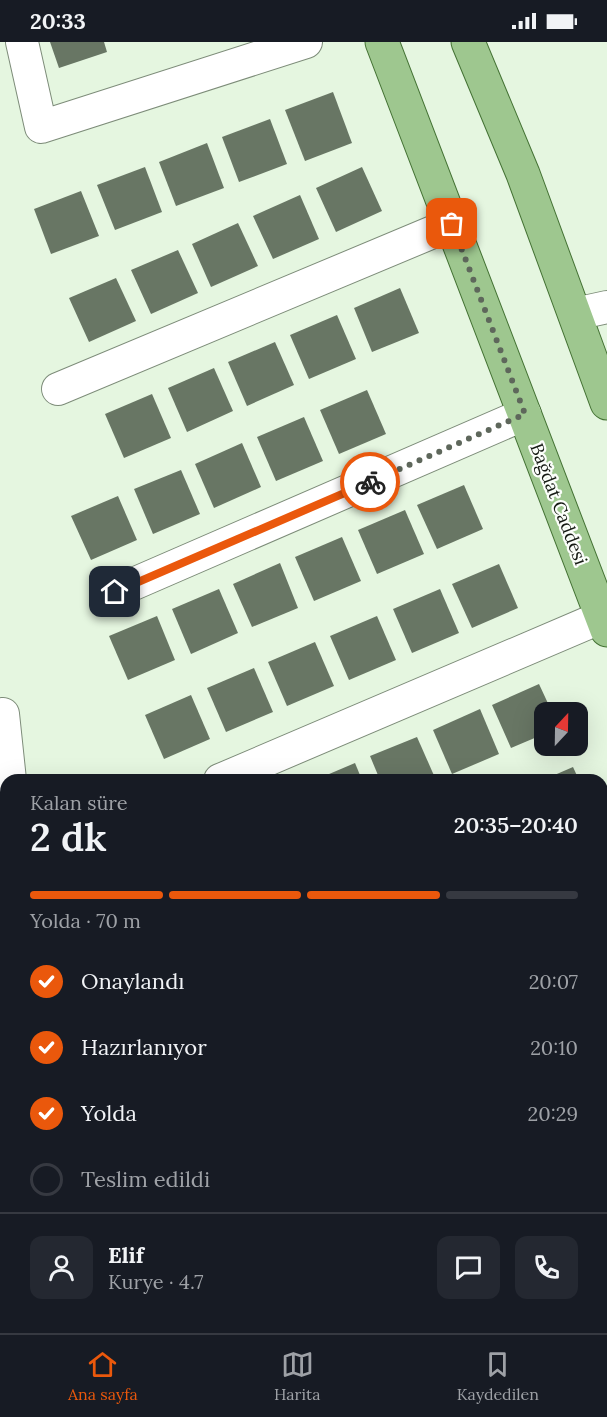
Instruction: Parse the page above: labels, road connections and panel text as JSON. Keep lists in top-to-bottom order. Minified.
{"streets":{"main road":["Bağdat Caddesi"]},"north":"top","page":{"status":"20:33","heading":["2 dk","Kalan süre","20:35–20:40"],"panel":["Elif","Kurye · 4.7"],"bar":"Yolda · 70 m","list":[["Onaylandı","20:07"],["Hazırlanıyor","20:10"],["Yolda","20:29"],"Teslim edildi"],"tabs":["Ana sayfa","Harita","Kaydedilen"]}}
